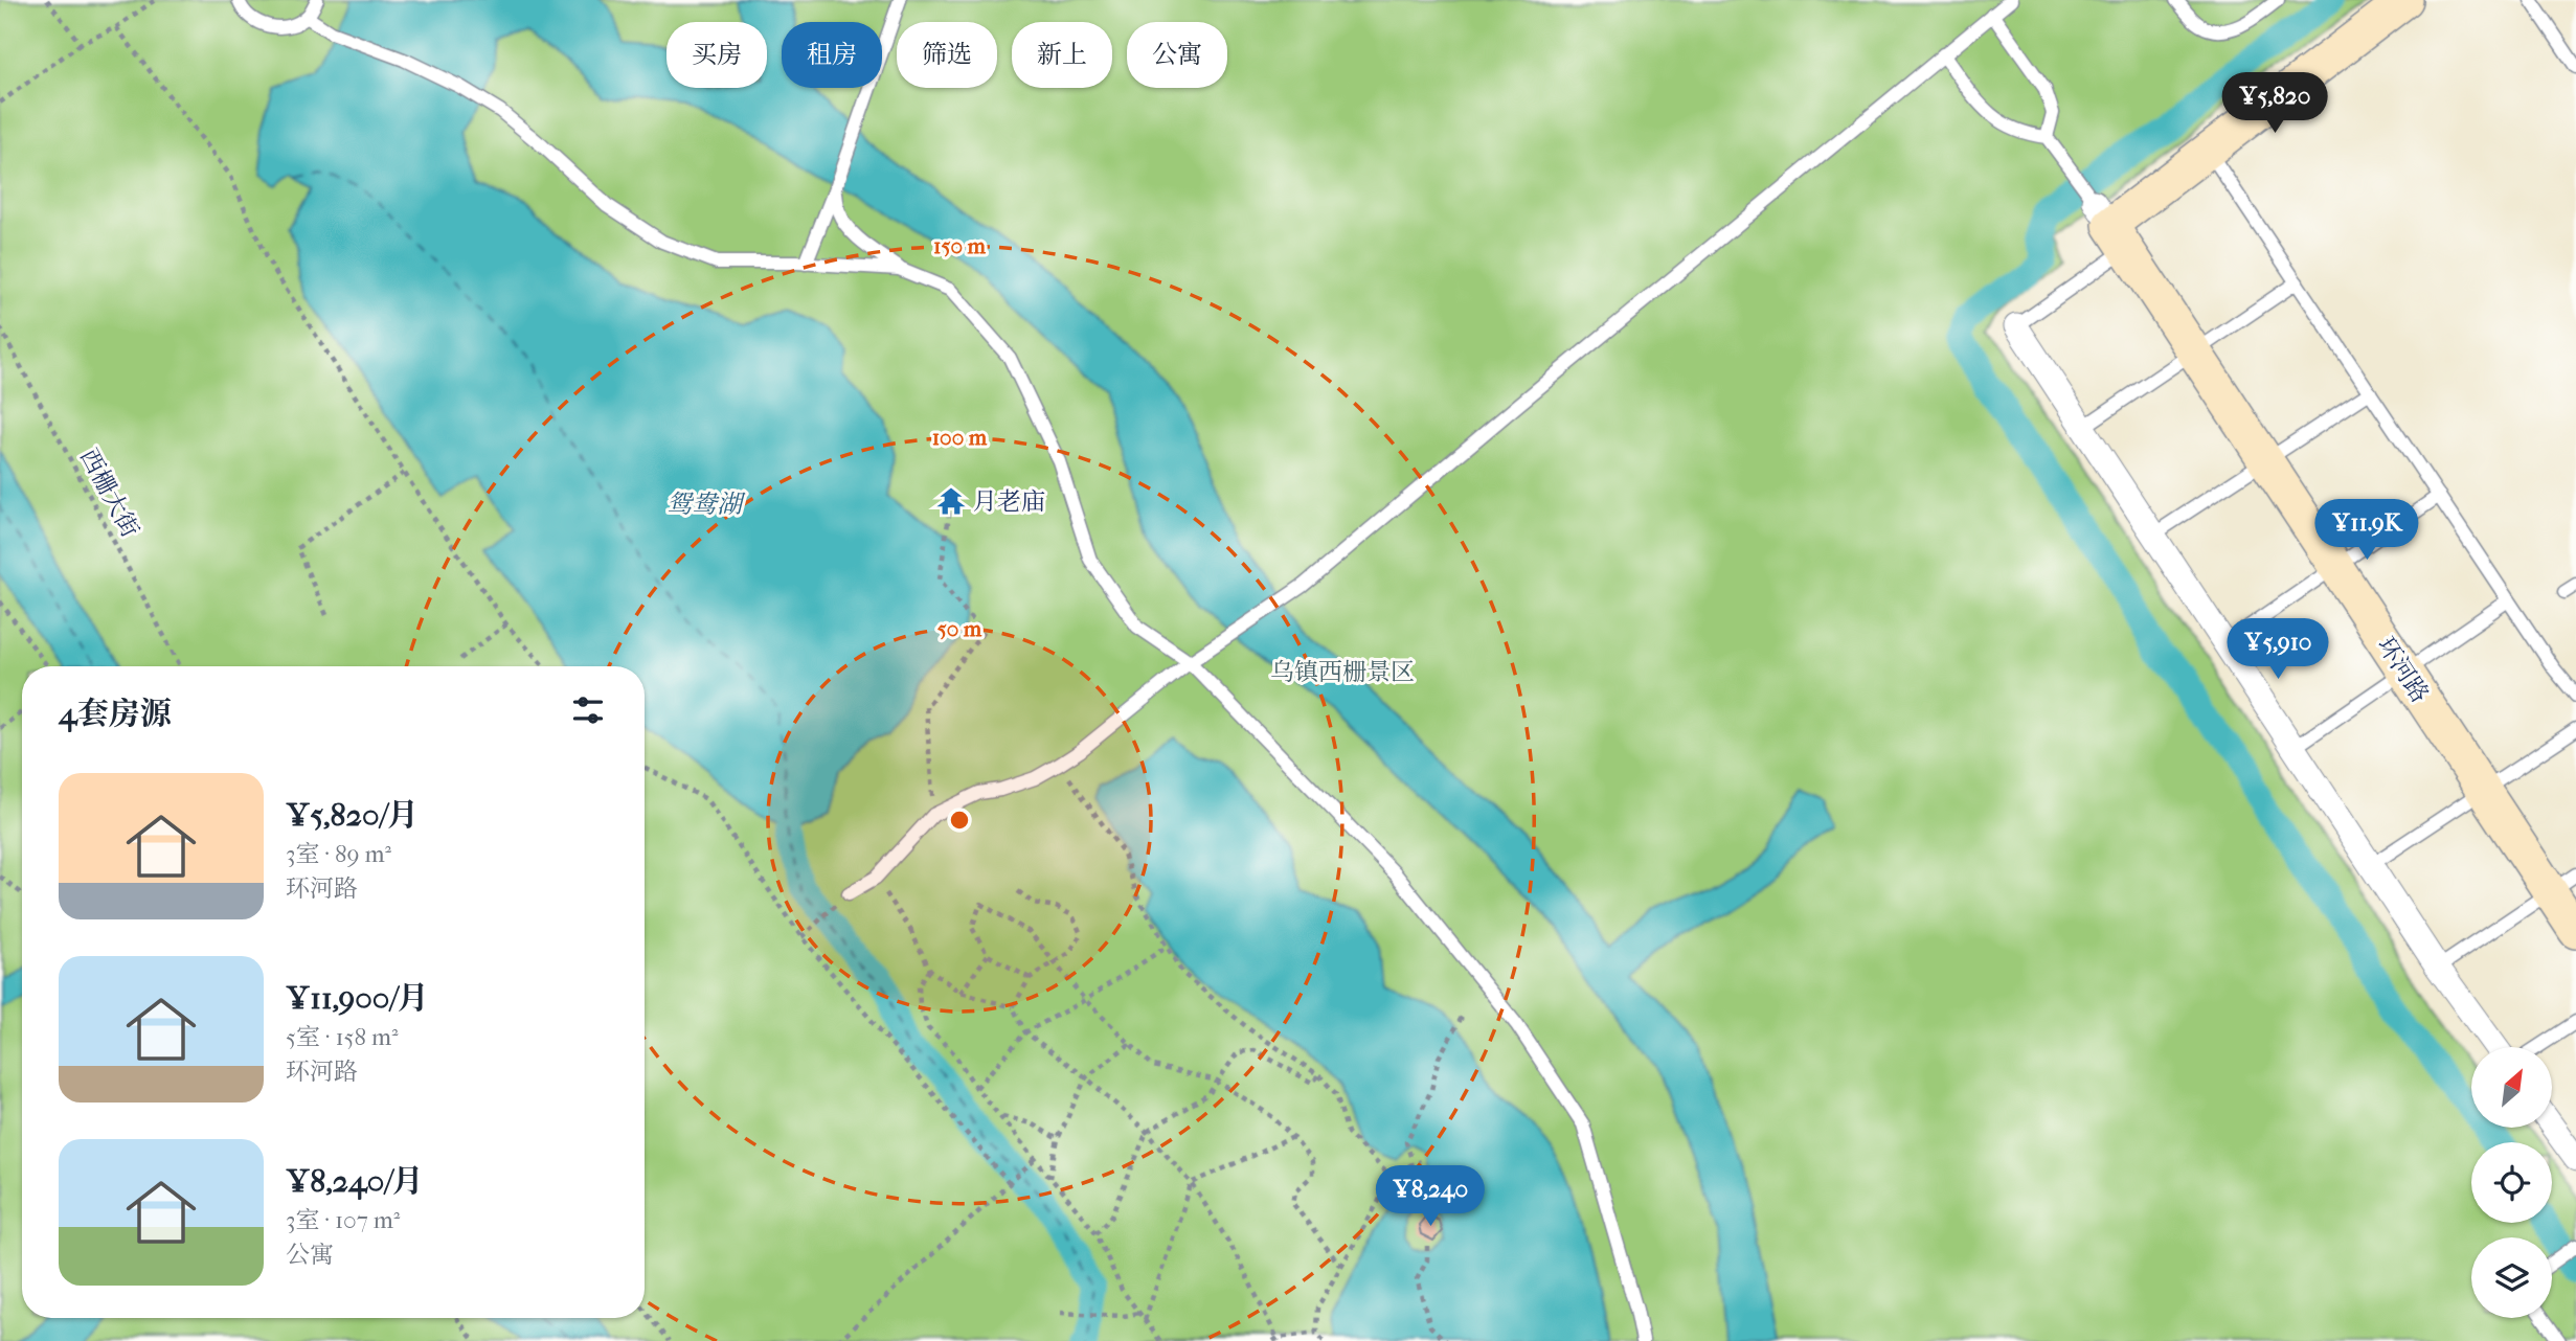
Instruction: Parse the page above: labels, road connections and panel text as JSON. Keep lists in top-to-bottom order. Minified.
{"streets":{"street":["环河路"],"path":["西栅大街"]},"water":["鸳鸯湖"],"parks":["乌镇西栅景区"],"places":{"temple":["月老庙"]},"north":"top right","page":{"chip":["买房","租房","筛选","新上","公寓"],"price":["¥5,820","¥11.9K","¥5,910","¥8,240"],"heading":"4套房源","list":[{"name":"¥5,820/月","note":"3室 · 89 m² · 环河路"},{"name":"¥11,900/月","note":"5室 · 158 m² · 环河路"},{"name":"¥8,240/月","note":"3室 · 107 m² · 公寓"}]},"rings":["150 m","100 m","50 m"]}
